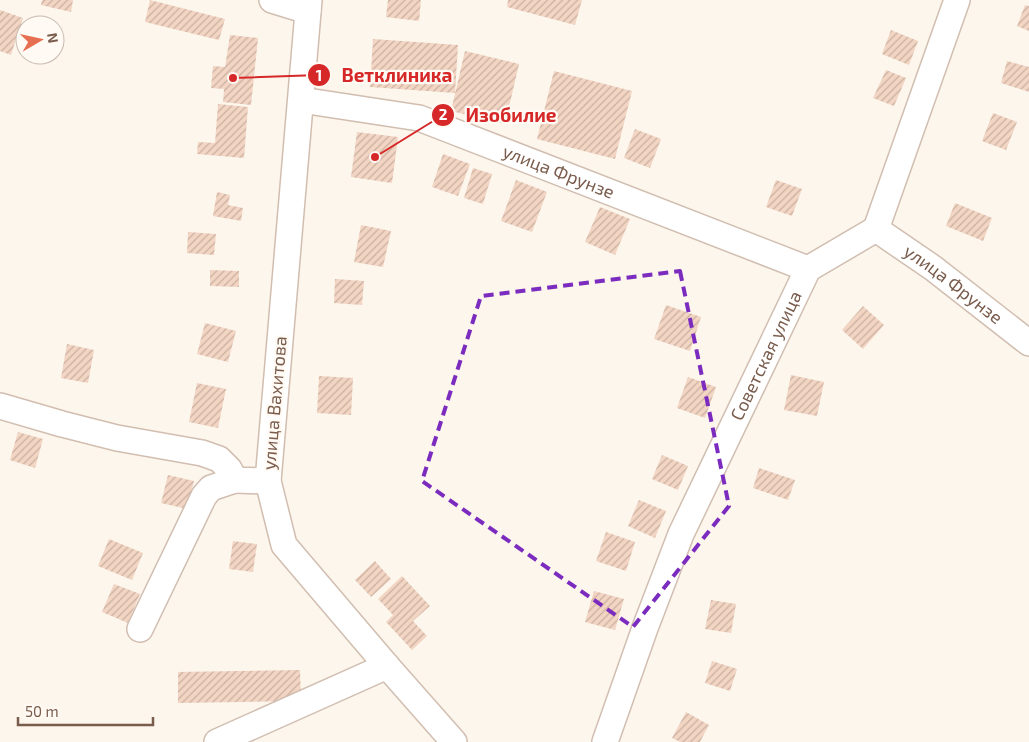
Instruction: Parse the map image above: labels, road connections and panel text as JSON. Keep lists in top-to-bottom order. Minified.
{"streets":{"street":["улица Фрунзе","Советская улица","улица Вахитова"]},"crossings":[["улица Фрунзе","Советская улица"],["улица Фрунзе","улица Вахитова"]],"places":["Ветклиника","Изобилие"],"scale_bar":"50 m","north":"right"}
